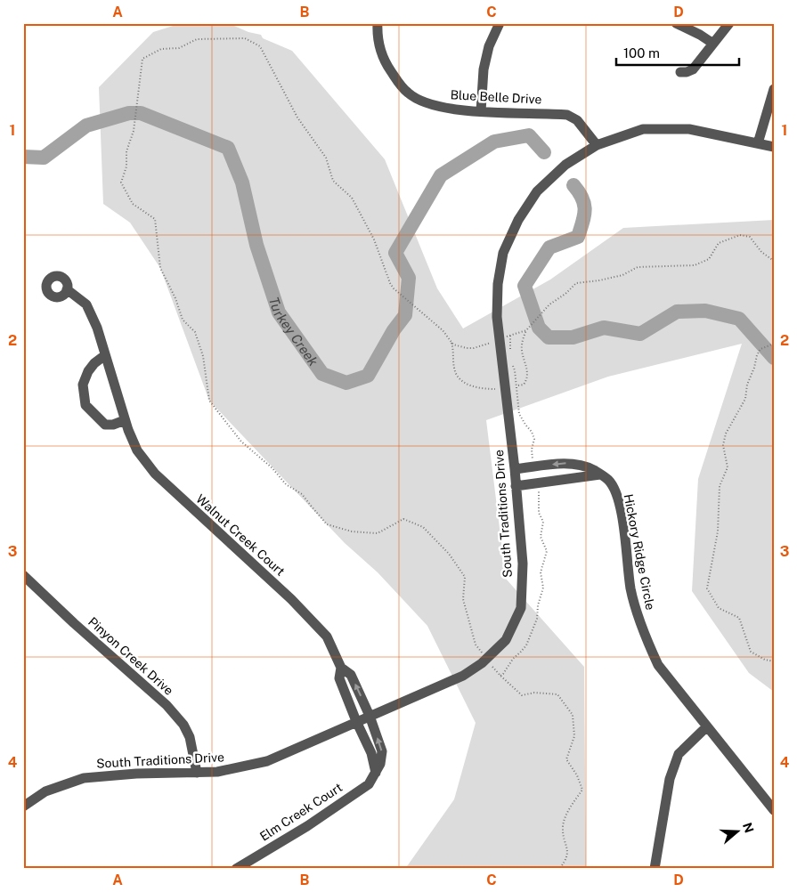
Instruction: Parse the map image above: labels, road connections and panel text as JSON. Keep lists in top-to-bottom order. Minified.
{"streets":{"street":["Blue Belle Drive","South Traditions Drive","Walnut Creek Court","Hickory Ridge Circle","Pinyon Creek Drive","Elm Creek Court"]},"crossings":[["Blue Belle Drive","South Traditions Drive"],["South Traditions Drive","Walnut Creek Court"],["South Traditions Drive","Hickory Ridge Circle"],["South Traditions Drive","Pinyon Creek Drive"],["South Traditions Drive","Elm Creek Court"],["Walnut Creek Court","Elm Creek Court"]],"water":["Turkey Creek"],"scale_bar":"100 m","north":"right","grid":{"columns":["A","B","C","D"],"rows":["1","2","3","4"]}}
